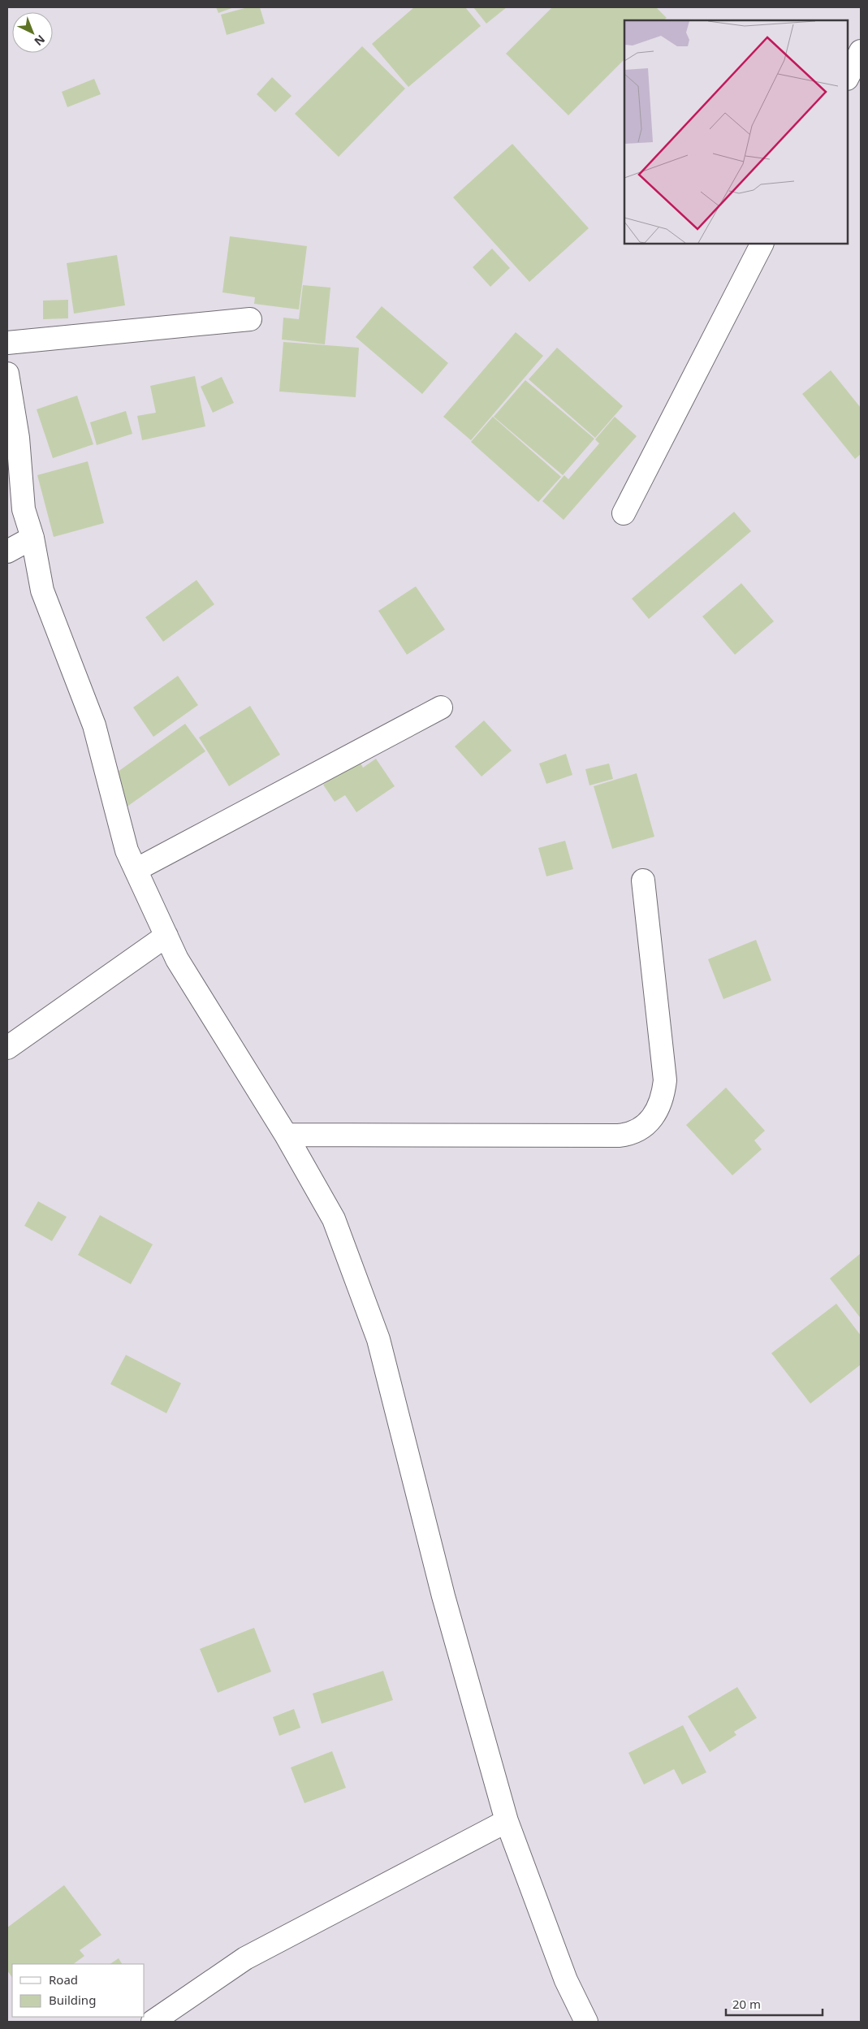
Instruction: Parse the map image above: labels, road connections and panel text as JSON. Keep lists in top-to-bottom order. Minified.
{"legend":["Road","Building"],"scale_bar":"20 m","north":"bottom right"}
